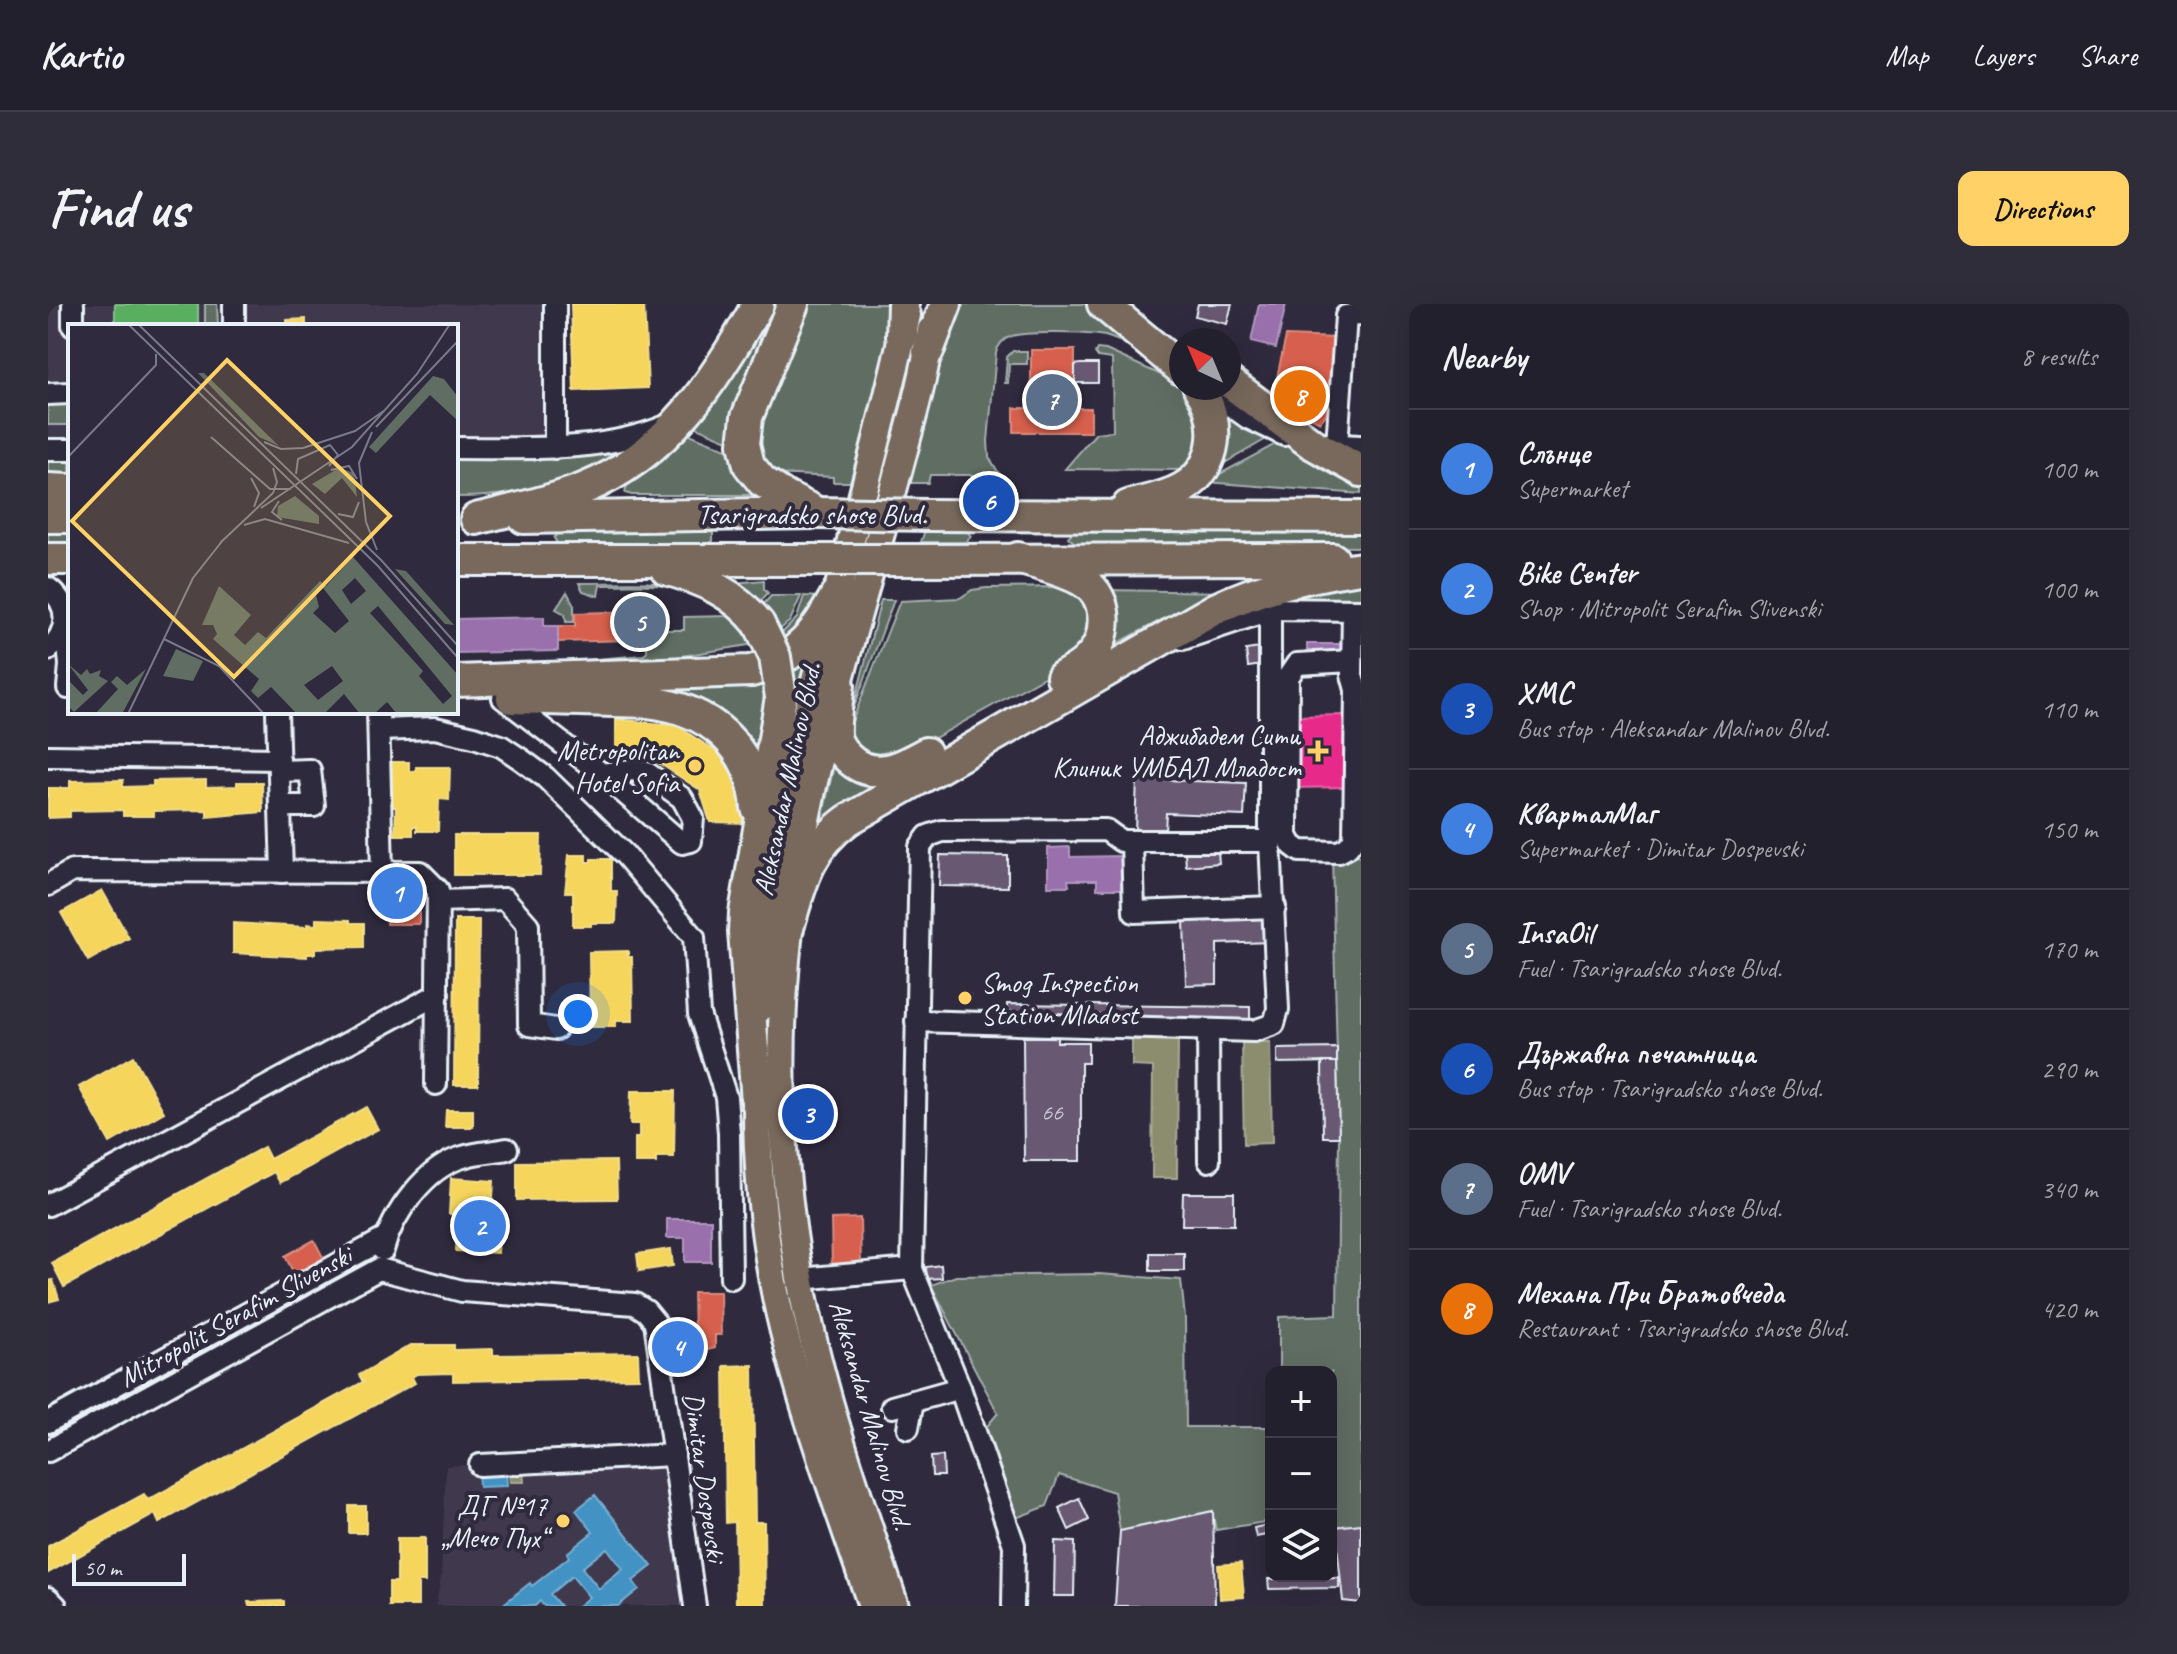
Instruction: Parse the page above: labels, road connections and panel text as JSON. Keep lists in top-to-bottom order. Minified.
{"streets":{"highway":["Tsarigradsko shose Blvd."],"main road":["Aleksandar Malinov Blvd."],"street":["Mitropolit Serafim Slivenski","Dimitar Dospevski"]},"crossings":[["Mitropolit Serafim Slivenski","Dimitar Dospevski"]],"places":{"health":["Аджибадем Сити Клиник УМБАЛ Младост"],"other":["Metropolitan Hotel Sofia","Smog Inspection Station Mladost","ДГ №17 „Мечо Пух“"]},"house_numbers":["66"],"scale_bar":"50 m","north":"top left","page":{"header":"Kartio","nav":["Map","Layers","Share"],"buttons":"Directions","title":"Find us","heading":["Nearby","8 results"],"pins":["8","7","6","5","1","3","2","4"],"list":[{"mark":"1","name":"Слънце","note":"Supermarket","value":"100 m"},{"mark":"2","name":"Bike Center","note":"Shop · Mitropolit Serafim Slivenski","value":"100 m"},{"mark":"3","name":"ХМС","note":"Bus stop · Aleksandar Malinov Blvd.","value":"110 m"},{"mark":"4","name":"КварталМаг","note":"Supermarket · Dimitar Dospevski","value":"150 m"},{"mark":"5","name":"InsaOil","note":"Fuel · Tsarigradsko shose Blvd.","value":"170 m"},{"mark":"6","name":"Държавна печатница","note":"Bus stop · Tsarigradsko shose Blvd.","value":"290 m"},{"mark":"7","name":"OMV","note":"Fuel · Tsarigradsko shose Blvd.","value":"340 m"},{"mark":"8","name":"Механа При Братовчеда","note":"Restaurant · Tsarigradsko shose Blvd.","value":"420 m"}],"map_buttons":["+","−"],"scale":"50 m"}}
